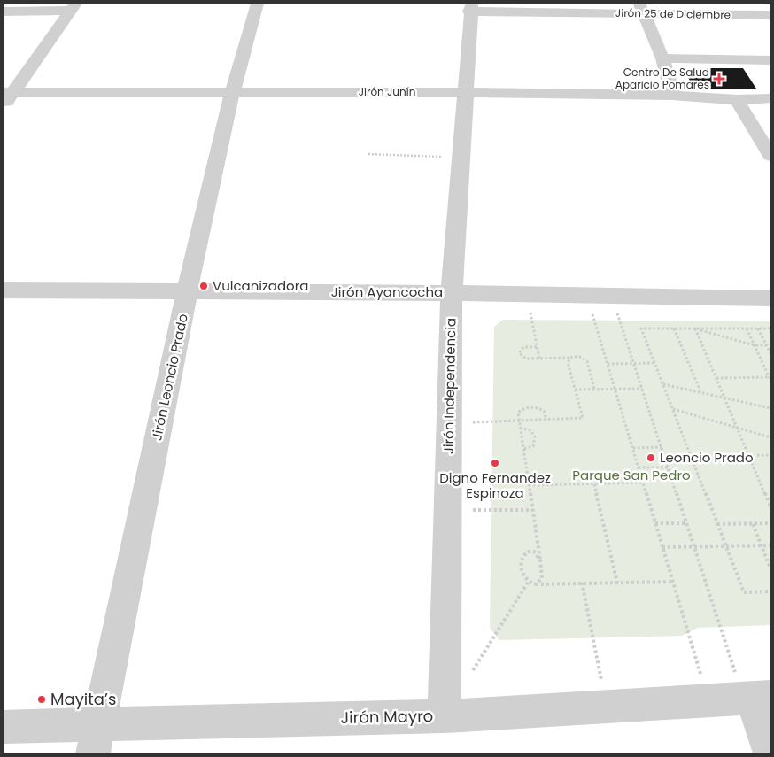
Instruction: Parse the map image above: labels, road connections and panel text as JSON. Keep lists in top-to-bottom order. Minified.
{"streets":{"street":["Jirón 25 de Diciembre","Jirón Junín","Jirón Ayancocha","Jirón Leoncio Prado","Jirón Independencia","Jirón Mayro"]},"crossings":[["Jirón 25 de Diciembre","Jirón Independencia"],["Jirón Junín","Jirón Leoncio Prado"],["Jirón Junín","Jirón Independencia"],["Jirón Ayancocha","Jirón Leoncio Prado"],["Jirón Ayancocha","Jirón Independencia"],["Jirón Leoncio Prado","Jirón Mayro"],["Jirón Independencia","Jirón Mayro"]],"parks":["Parque San Pedro"],"places":{"health":["Centro De Salud Aparicio Pomares"],"other":["Vulcanizadora","Leoncio Prado","Digno Fernandez Espinoza","Mayita’s"]}}
